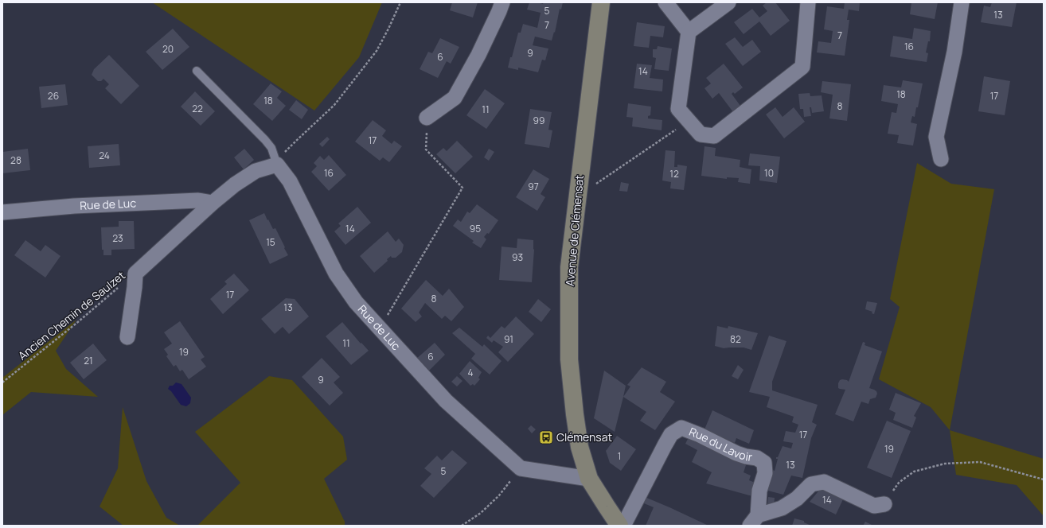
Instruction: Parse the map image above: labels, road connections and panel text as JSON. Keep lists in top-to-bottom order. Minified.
{"streets":{"main road":["Avenue de Clémensat"],"street":["Rue de Luc","Rue du Lavoir"],"path":["Ancien Chemin de Saulzet"]},"places":{"bus stop":["Clémensat"]},"house_numbers":["5","13","7","7","16","20","9","6","14","18","26","17","18","8","22","11","99","17","24","28","16","10","12","97","14","95","23","15","93","17","8","13","91","82","11","19","6","21","4","9","17","19","1","13","5","14"]}
